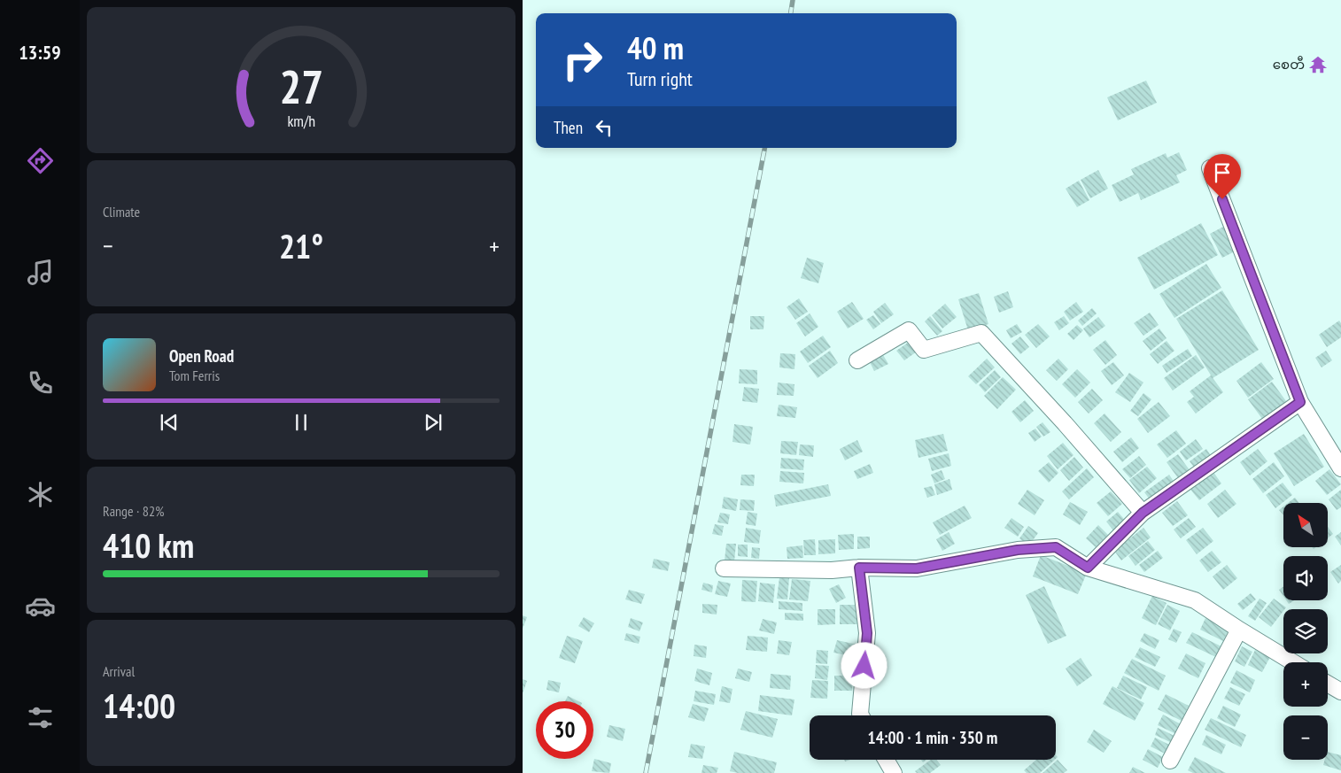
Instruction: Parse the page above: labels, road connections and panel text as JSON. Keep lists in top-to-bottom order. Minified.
{"places":{"temple":["စေတီ"]},"north":"top left","page":{"tabs":"13:59","turn":["40 m","Turn right"],"then":"Then","tile":["Climate",["Range · 82%","410 km"],["Arrival","14:00"]],"heat":["−","21°","+"],"song":["Open Road","Tom Ferris"],"map_buttons":["+","−"],"limit":"30","trip":"14:00 · 1 min · 350 m","gauge":["27","km/h"]}}
